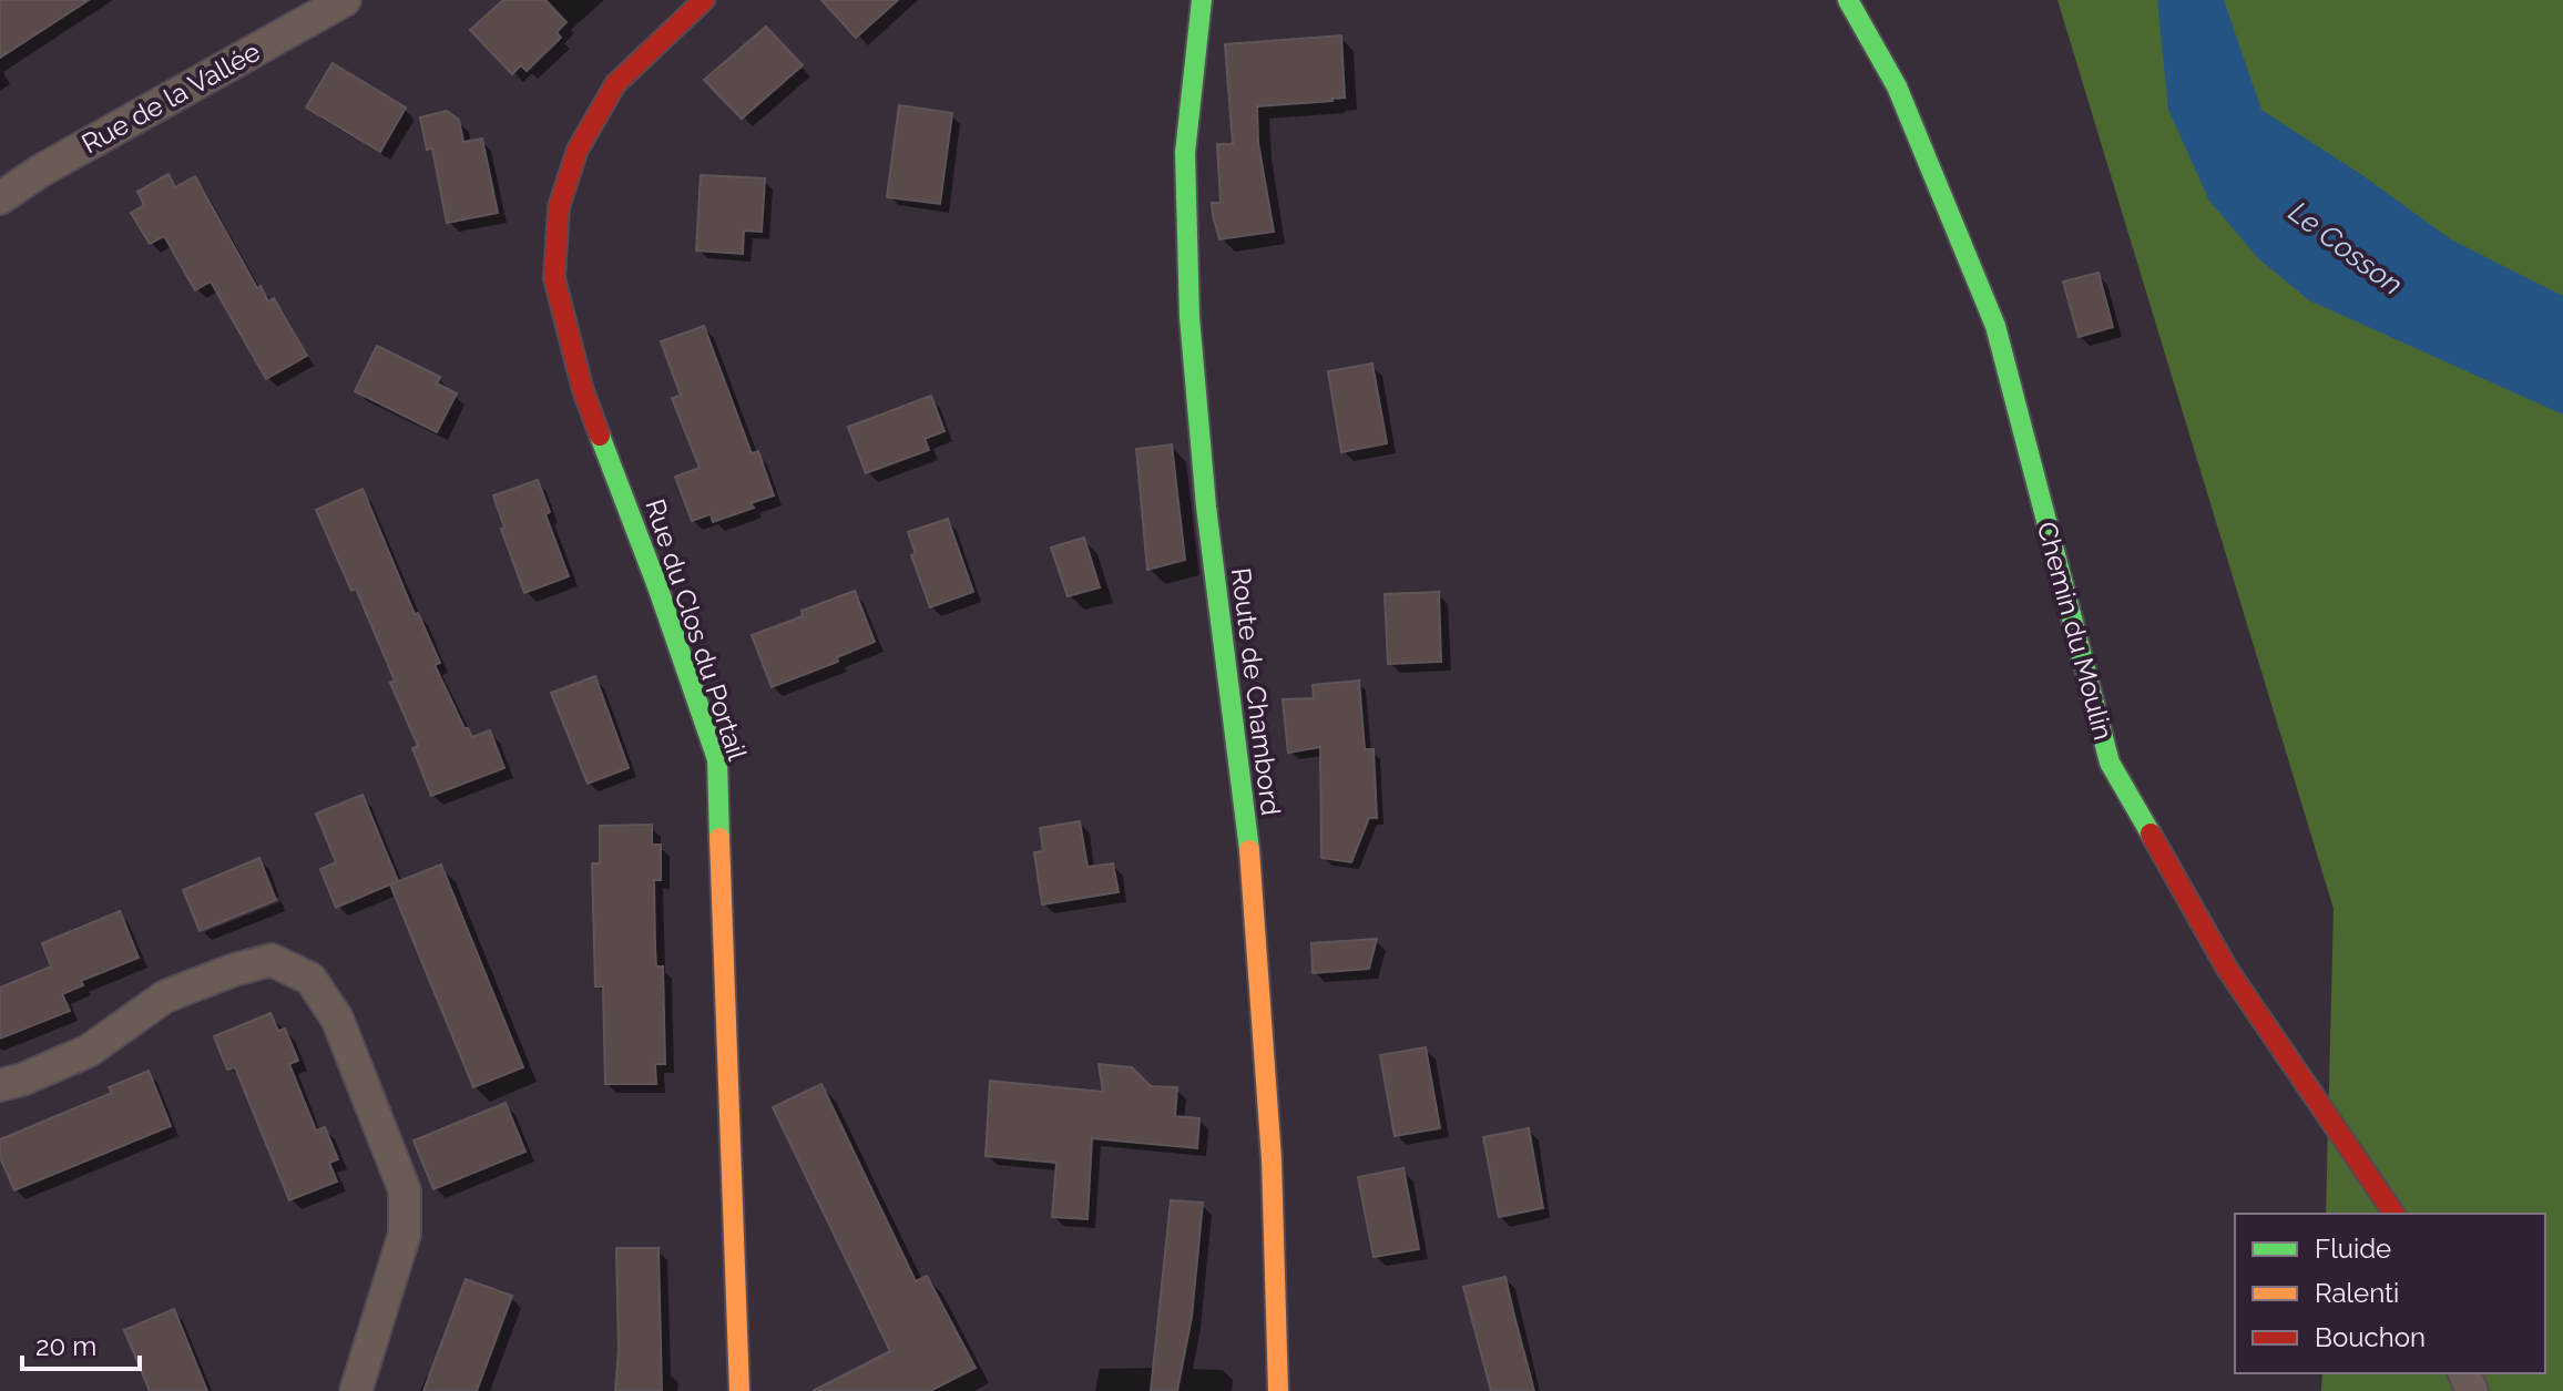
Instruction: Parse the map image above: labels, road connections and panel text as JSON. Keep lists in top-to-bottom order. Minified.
{"streets":{"street":["Rue de la Vallée","Rue du Clos du Portail","Chemin du Moulin","Route de Chambord"]},"water":["Le Cosson"],"legend":["Fluide","Ralenti","Bouchon"],"scale_bar":"20 m"}
